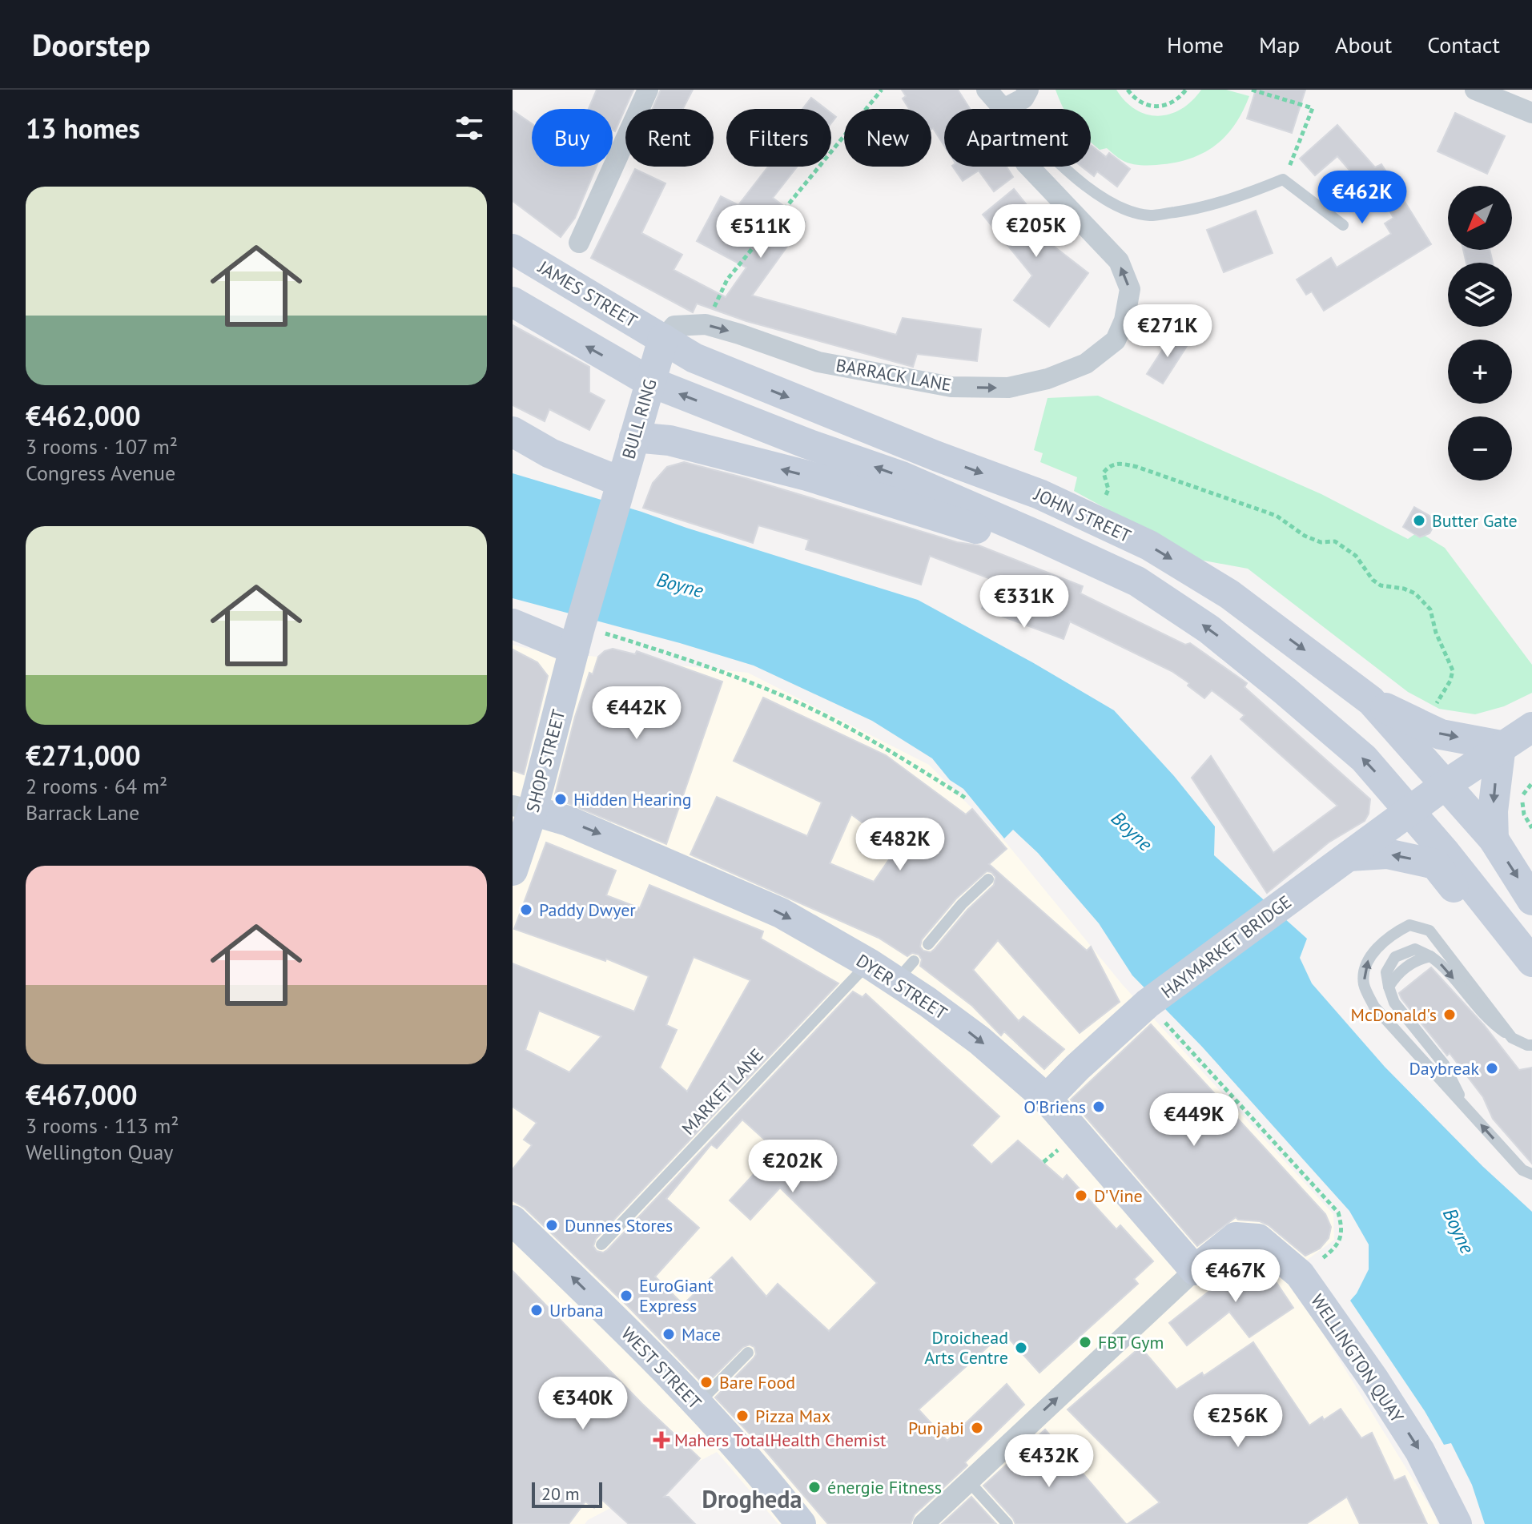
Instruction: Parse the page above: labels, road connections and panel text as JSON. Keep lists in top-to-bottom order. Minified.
{"streets":{"main road":["JAMES STREET","BULL RING","JOHN STREET","SHOP STREET","HAYMARKET BRIDGE","DYER STREET","WELLINGTON QUAY","WEST STREET"],"street":["BARRACK LANE"],"lane":["MARKET LANE"]},"crossings":[["JAMES STREET","BARRACK LANE"],["JAMES STREET","BULL RING"],["JAMES STREET","JOHN STREET"],["BARRACK LANE","BULL RING"],["BARRACK LANE","JOHN STREET"],["BULL RING","JOHN STREET"],["BULL RING","SHOP STREET"],["JOHN STREET","HAYMARKET BRIDGE"],["SHOP STREET","DYER STREET"],["HAYMARKET BRIDGE","DYER STREET"],["DYER STREET","MARKET LANE"],["DYER STREET","WELLINGTON QUAY"]],"one_way":["DYER STREET","WELLINGTON QUAY","WEST STREET"],"districts":["Drogheda"],"water":["Boyne"],"places":{"other":["Butter Gate","Hidden Hearing","Paddy Dwyer","McDonald's","Daybreak","O'Briens","D'Vine","Dunnes Stores","EuroGiant Express","Urbana","Mace","FBT Gym","Droichead Arts Centre","Bare Food","Pizza Max","Punjabi","énergie Fitness"],"health":["Mahers TotalHealth Chemist"]},"scale_bar":"20 m","north":"bottom left","page":{"header":"Doorstep","nav":["Home","Map","About","Contact"],"heading":"13 homes","chip":["Buy","Rent","Filters","New","Apartment"],"list":[{"name":"€462,000","note":"3 rooms · 107 m² · Congress Avenue"},{"name":"€271,000","note":"2 rooms · 64 m² · Barrack Lane"},{"name":"€467,000","note":"3 rooms · 113 m² · Wellington Quay"}],"price":["€462K","€205K","€511K","€271K","€331K","€442K","€482K","€449K","€202K","€467K","€340K","€256K","€432K"],"map_buttons":["+","−"],"scale":"20 m"}}
